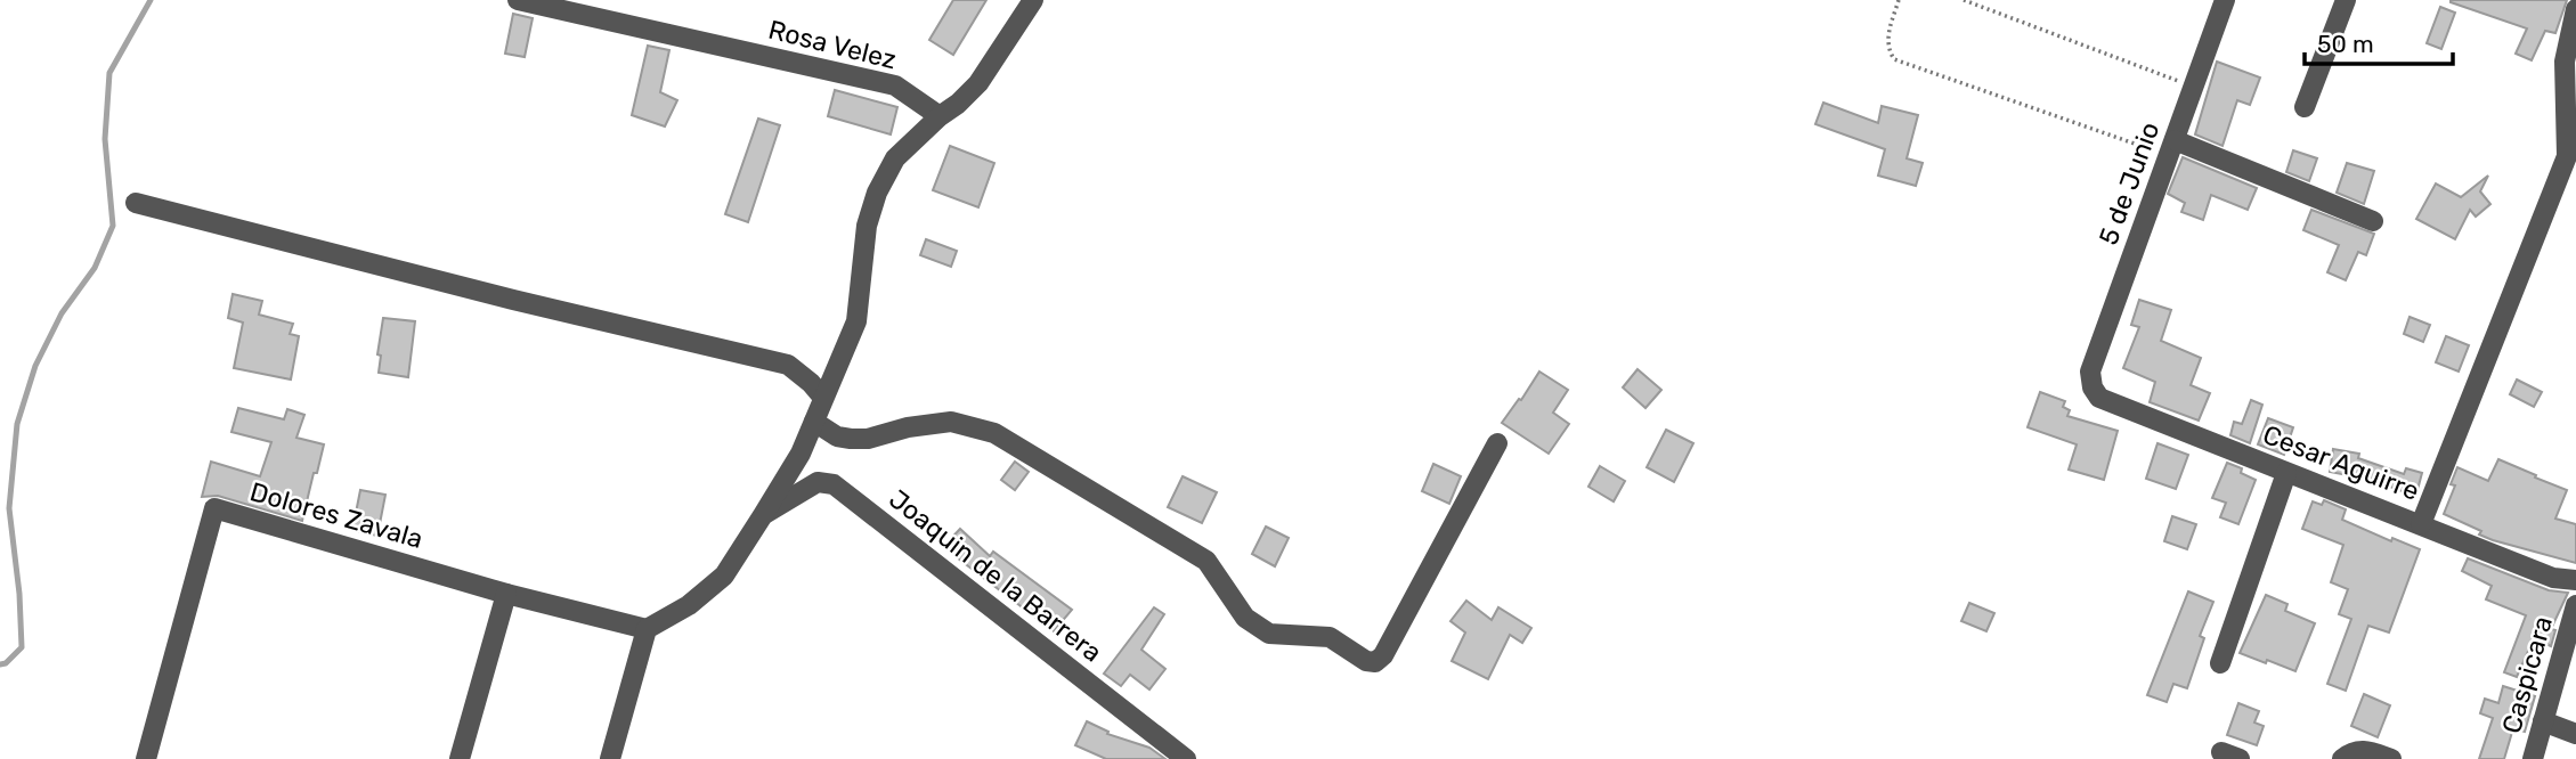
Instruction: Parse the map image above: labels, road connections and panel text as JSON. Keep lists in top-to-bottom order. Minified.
{"streets":{"street":["Rosa Velez","5 de Junio","Cesar Aguirre","Dolores Zavala","Joaquin de la Barrera","Caspicara"]},"crossings":[["5 de Junio","Cesar Aguirre"]],"scale_bar":"50 m"}
